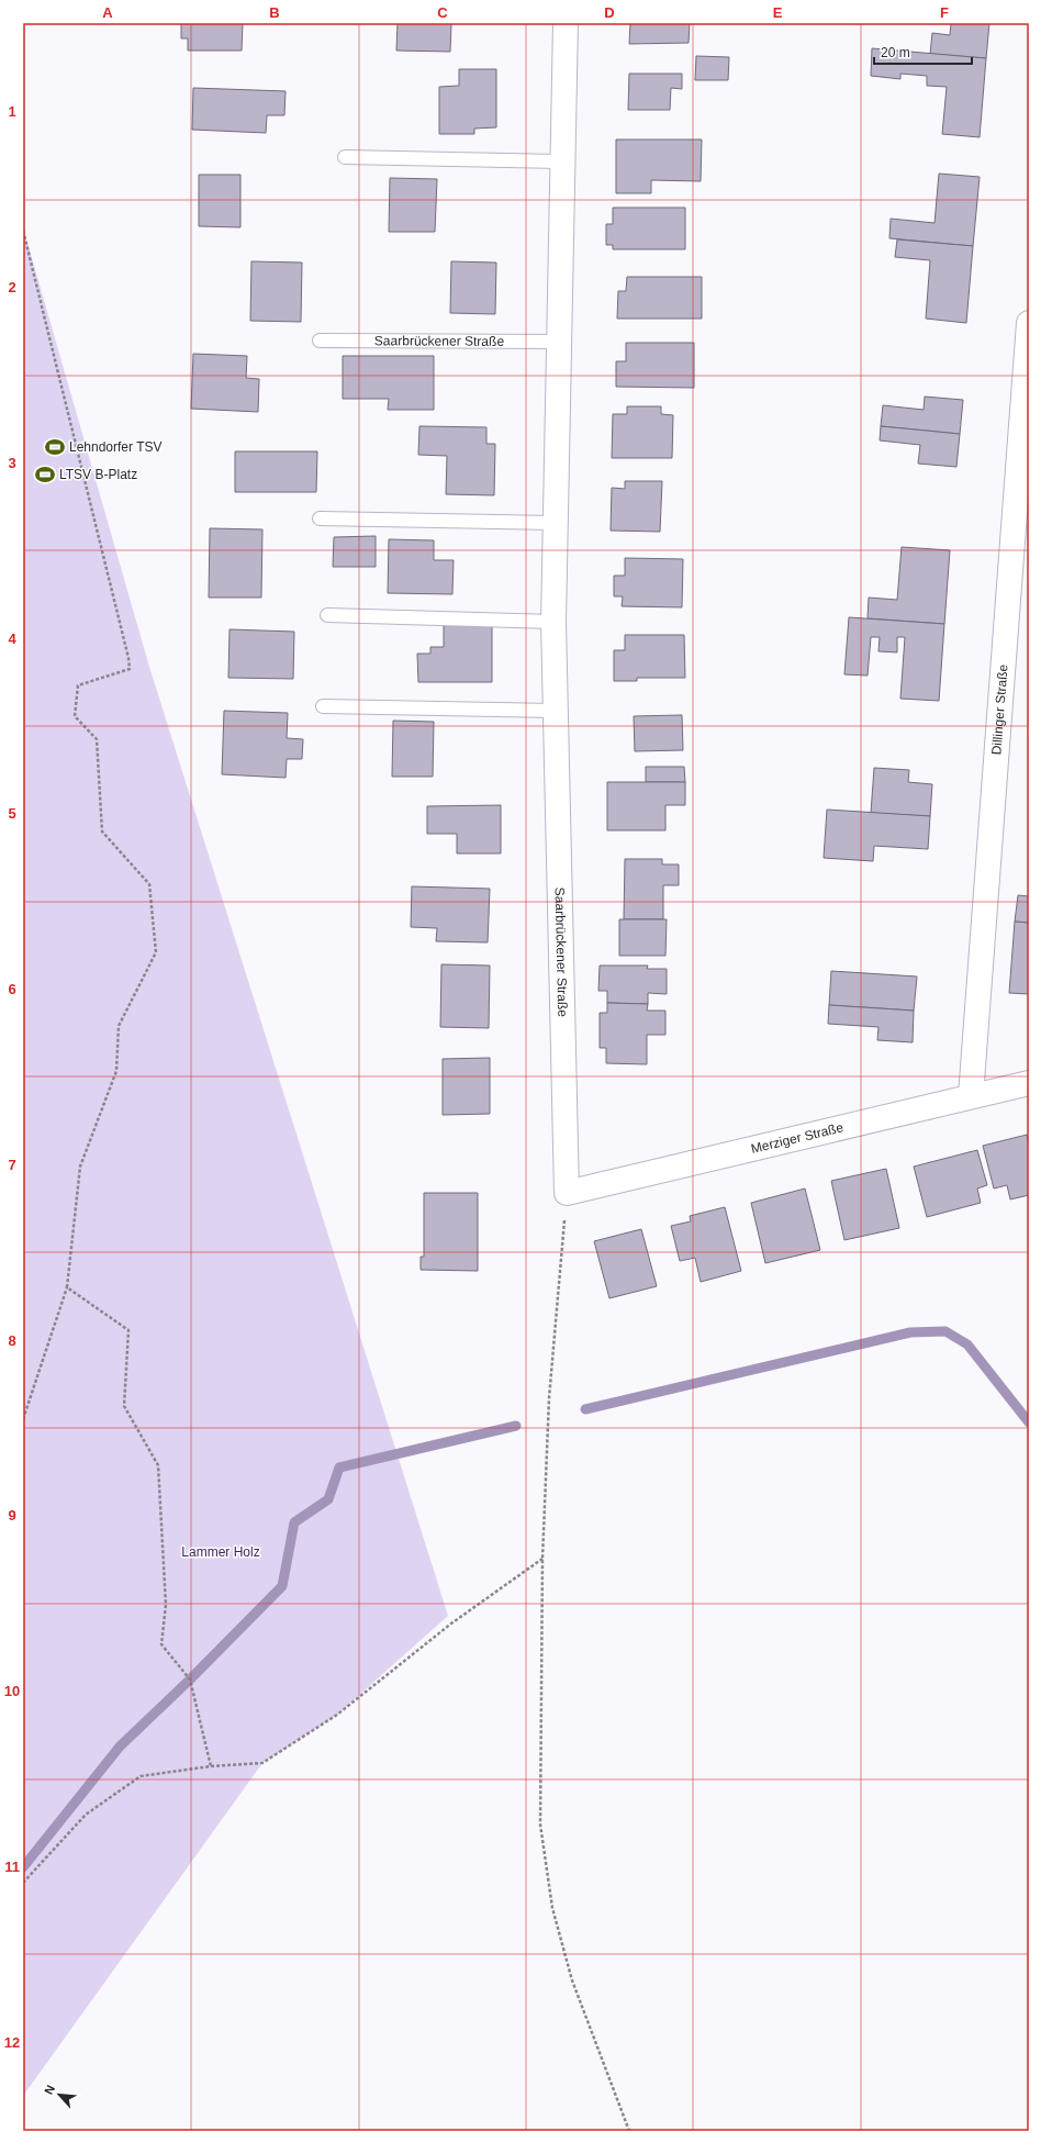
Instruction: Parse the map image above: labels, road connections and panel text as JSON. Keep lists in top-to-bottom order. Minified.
{"streets":{"street":["Saarbrückener Straße","Dillinger Straße","Merziger Straße"]},"crossings":[["Saarbrückener Straße","Merziger Straße"],["Dillinger Straße","Merziger Straße"]],"parks":["Lammer Holz"],"places":{"sports":["Lehndorfer TSV","LTSV B-Platz"]},"scale_bar":"20 m","north":"top left","grid":{"columns":["A","B","C","D","E","F"],"rows":["1","2","3","4","5","6","7","8","9","10","11","12"]}}
